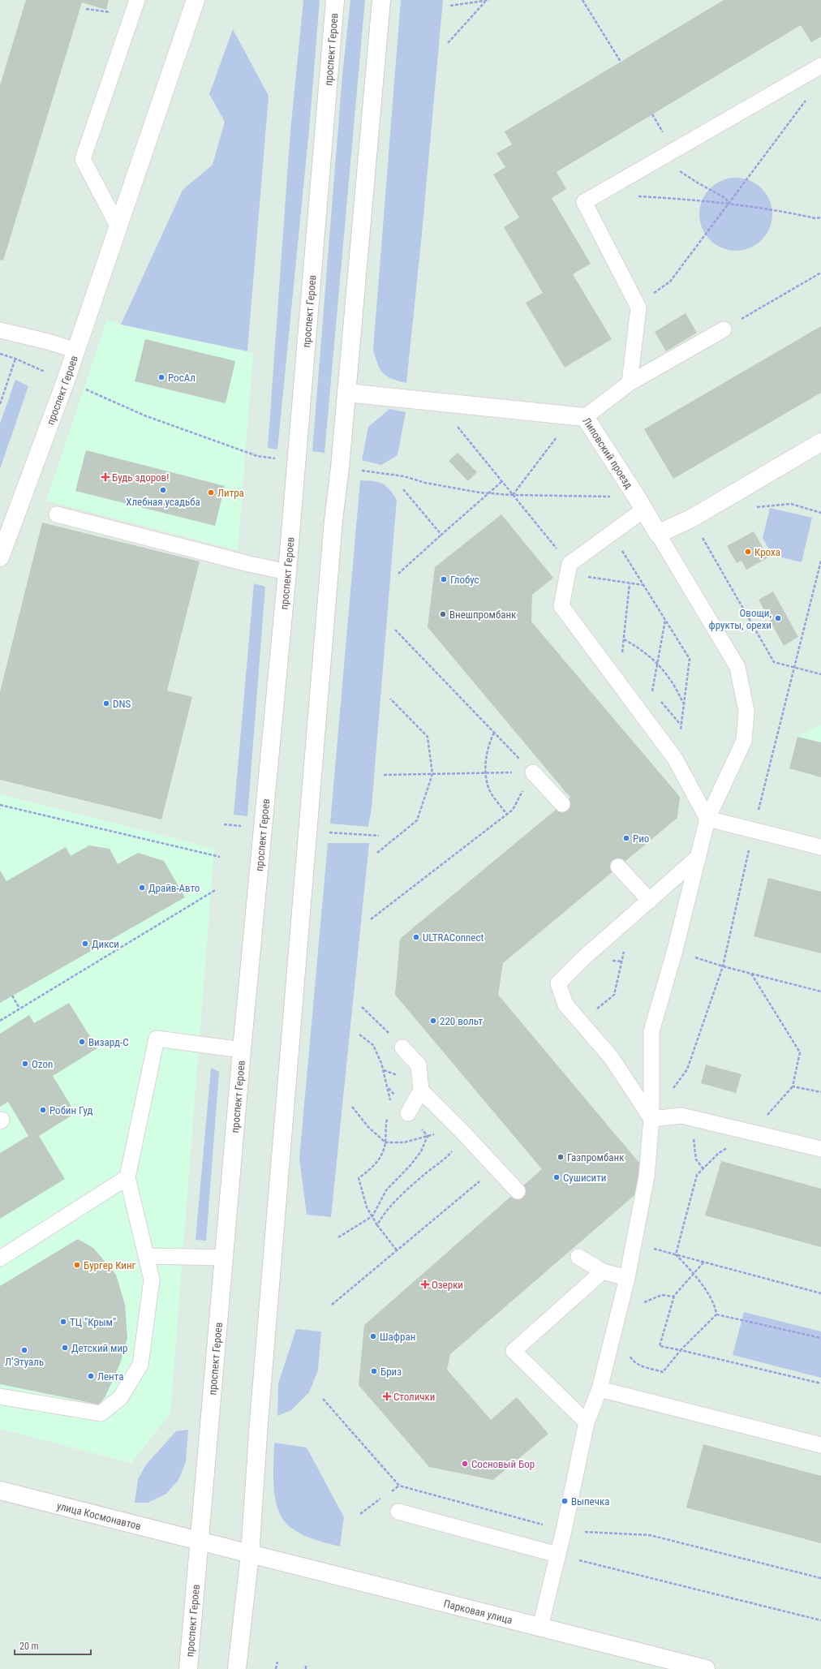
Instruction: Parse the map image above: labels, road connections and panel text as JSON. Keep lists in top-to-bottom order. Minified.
{"streets":{"main road":["проспект Героев","Липовский проезд","улица Космонавтов","Парковая улица"]},"crossings":[["проспект Героев","улица Космонавтов"],["улица Космонавтов","Парковая улица"]],"places":{"other":["РосАл","Хлебная усадьба","Литра","Кроха","Глобус","Внешпромбанк","Овощи, фрукты, орехи","DNS","Рио","Драйв-Авто","ULTRAConnect","Дикси","220 вольт","Визард-С","Ozon","Робин Гуд","Газпромбанк","Сушисити","Бургер Кинг","ТЦ \"Крым\"","Шафран","Детский мир","Л’Этуаль","Бриз","Лента","Сосновый Бор","Выпечка"],"health":["Будь здоров!","Озерки","Столички"]},"scale_bar":"20 m"}
